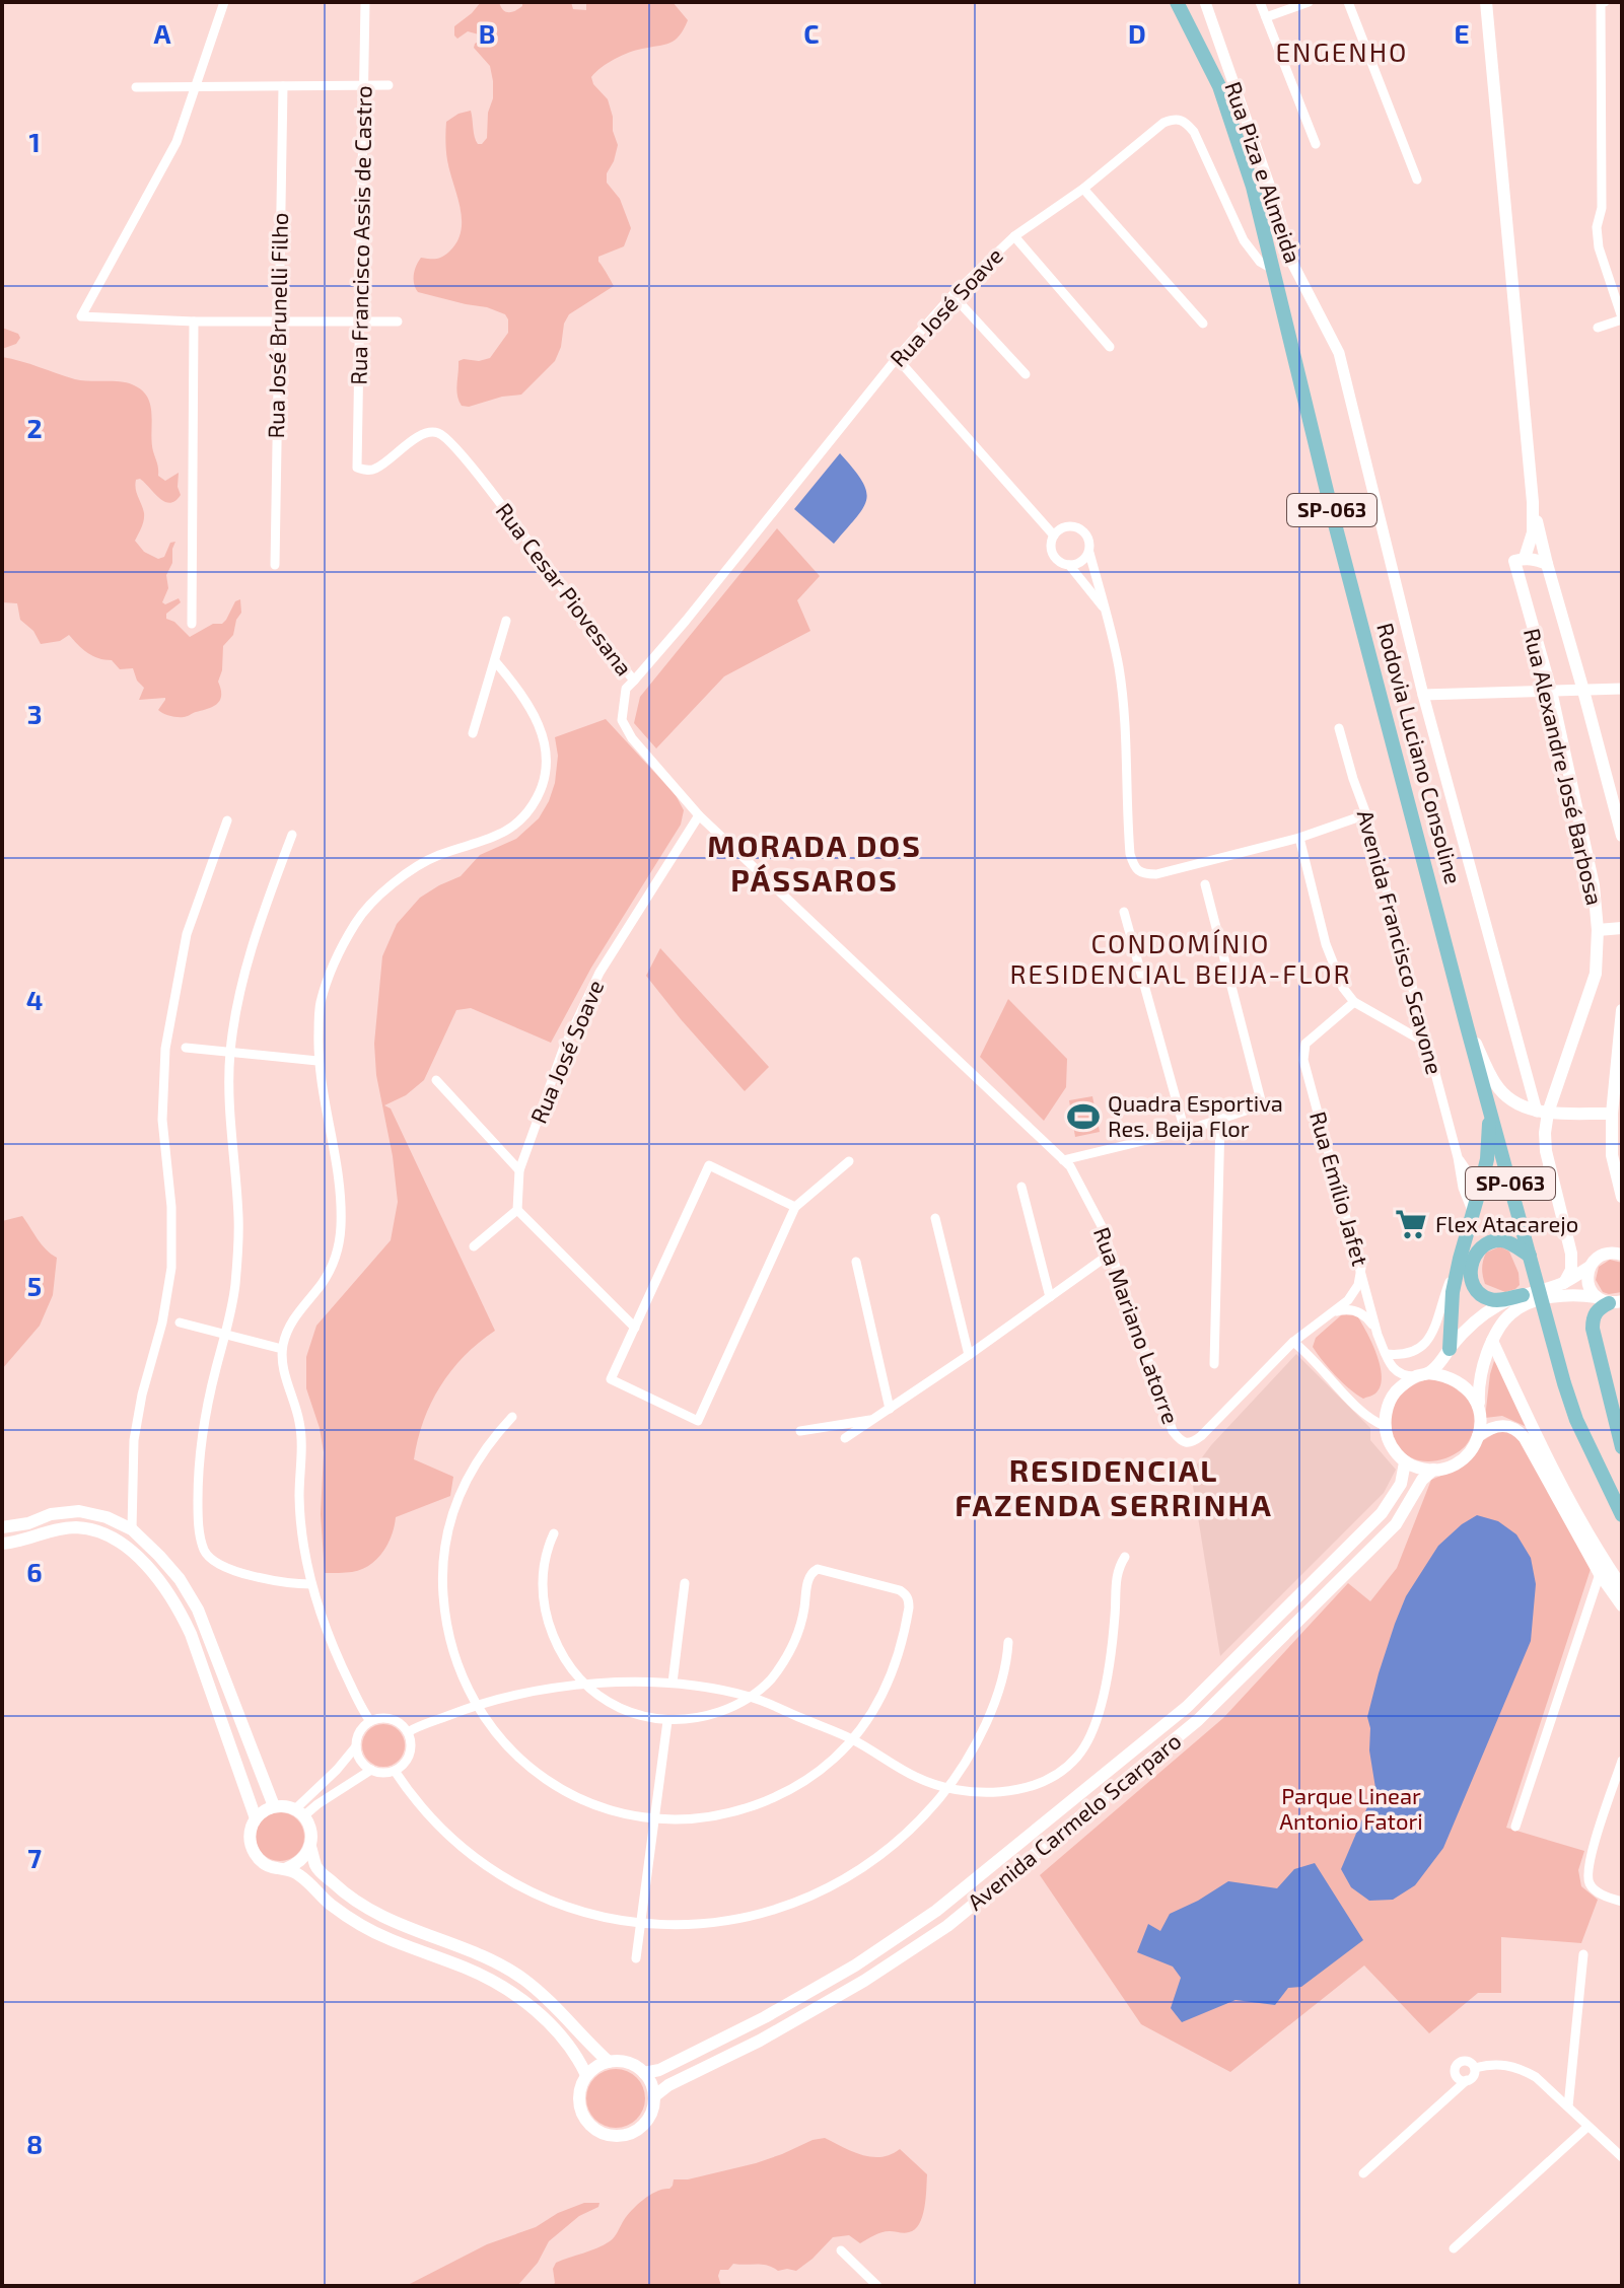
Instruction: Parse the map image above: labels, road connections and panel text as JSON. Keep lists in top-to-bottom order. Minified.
{"streets":{"main road":["SP-063","Rodovia Luciano Consoline","Rua Alexandre José Barbosa","Avenida Carmelo Scarparo"],"street":["Rua Piza e Almeida","Rua Francisco Assis de Castro","Rua José Soave","Rua José Brunelli Filho","Rua Cesar Piovesana","Avenida Francisco Scavone","Rua Emílio Jafet","Rua Mariano Latorre"]},"crossings":[["Rua Piza e Almeida","Rua Alexandre José Barbosa"],["Rua Francisco Assis de Castro","Rua Cesar Piovesana"],["Rua José Soave","Rua Cesar Piovesana"],["Rua José Soave","Rodovia Luciano Consoline"],["Rua Cesar Piovesana","Rua Mariano Latorre"],["Rua Emílio Jafet","Avenida Carmelo Scarparo"]],"districts":["ENGENHO","MORADA DOS PÁSSAROS","CONDOMÍNIO RESIDENCIAL BEIJA-FLOR","RESIDENCIAL FAZENDA SERRINHA"],"parks":["Parque Linear Antonio Fatori"],"places":{"sports":["Quadra Esportiva Res. Beija Flor"],"supermarket":["Flex Atacarejo"]},"grid":{"columns":["A","B","C","D","E"],"rows":["1","2","3","4","5","6","7","8"]}}
